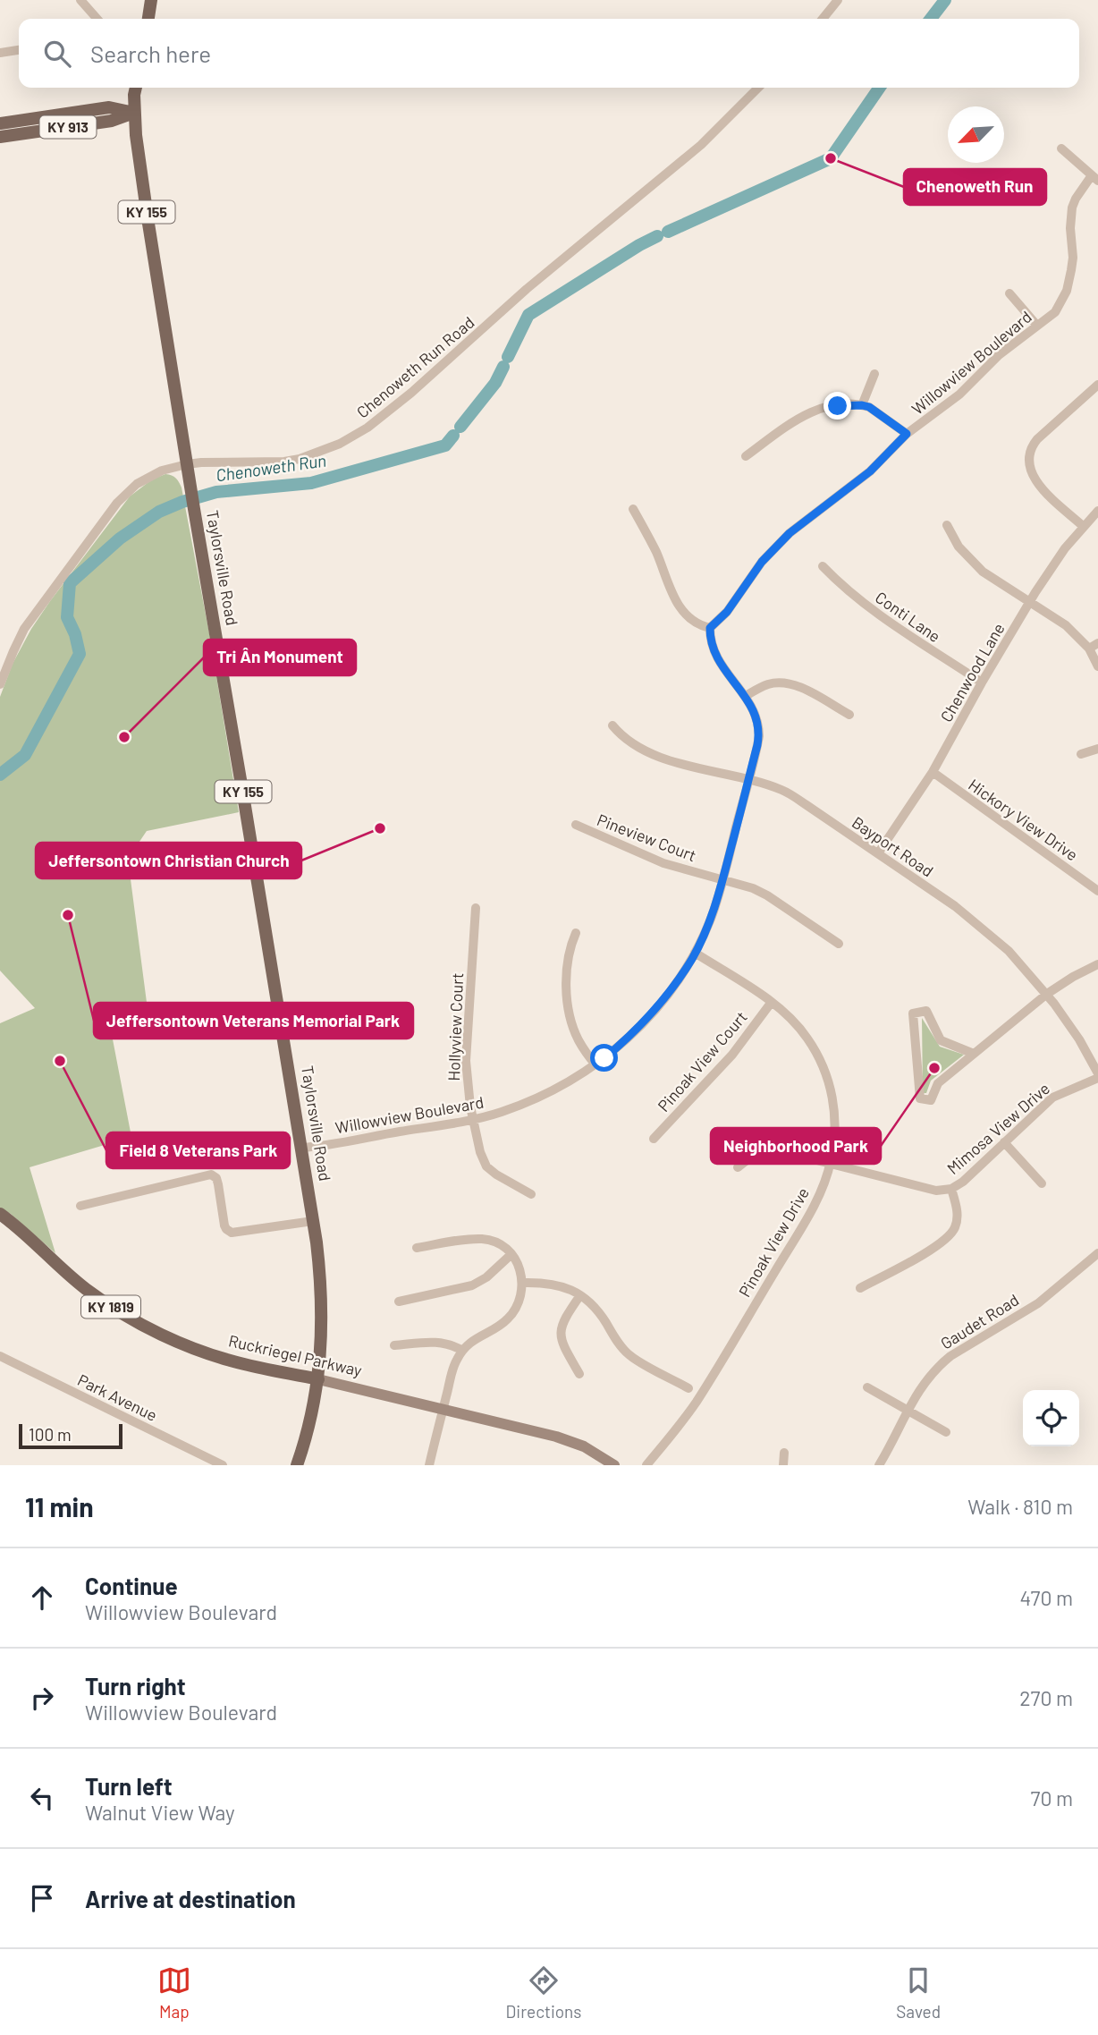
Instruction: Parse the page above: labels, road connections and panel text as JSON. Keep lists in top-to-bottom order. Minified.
{"streets":{"main road":["KY 913","KY 155","Taylorsville Road","KY 1819","Ruckriegel Parkway"],"street":["Willowview Boulevard","Chenoweth Run Road","Conti Lane","Chenwood Lane","Hickory View Drive","Pineview Court","Bayport Road","Hollyview Court","Pinoak View Court","Mimosa View Drive","Pinoak View Drive","Gaudet Road","Park Avenue"]},"crossings":[["KY 913","Taylorsville Road"],["Willowview Boulevard","Taylorsville Road"],["Willowview Boulevard","Pineview Court"],["Willowview Boulevard","Bayport Road"],["Willowview Boulevard","Hollyview Court"],["Willowview Boulevard","Pinoak View Drive"],["Chenoweth Run Road","Taylorsville Road"],["Taylorsville Road","Ruckriegel Parkway"],["Conti Lane","Chenwood Lane"],["Chenwood Lane","Hickory View Drive"],["Chenwood Lane","Bayport Road"],["Bayport Road","Mimosa View Drive"],["Pinoak View Court","Pinoak View Drive"],["Mimosa View Drive","Pinoak View Drive"]],"water":["Chenoweth Run"],"places":["Chenoweth Run","Tri Ân Monument","Jeffersontown Christian Church","Jeffersontown Veterans Memorial Park","Field 8 Veterans Park","Neighborhood Park"],"scale_bar":"100 m","north":"bottom left","page":{"search":"Search here","scale":"100 m","heading":["11 min","Walk · 810 m"],"list":[["Continue","Willowview Boulevard","470 m"],["Turn right","Willowview Boulevard","270 m"],["Turn left","Walnut View Way","70 m"],"Arrive at destination"],"nav":["Map","Directions","Saved"]}}
